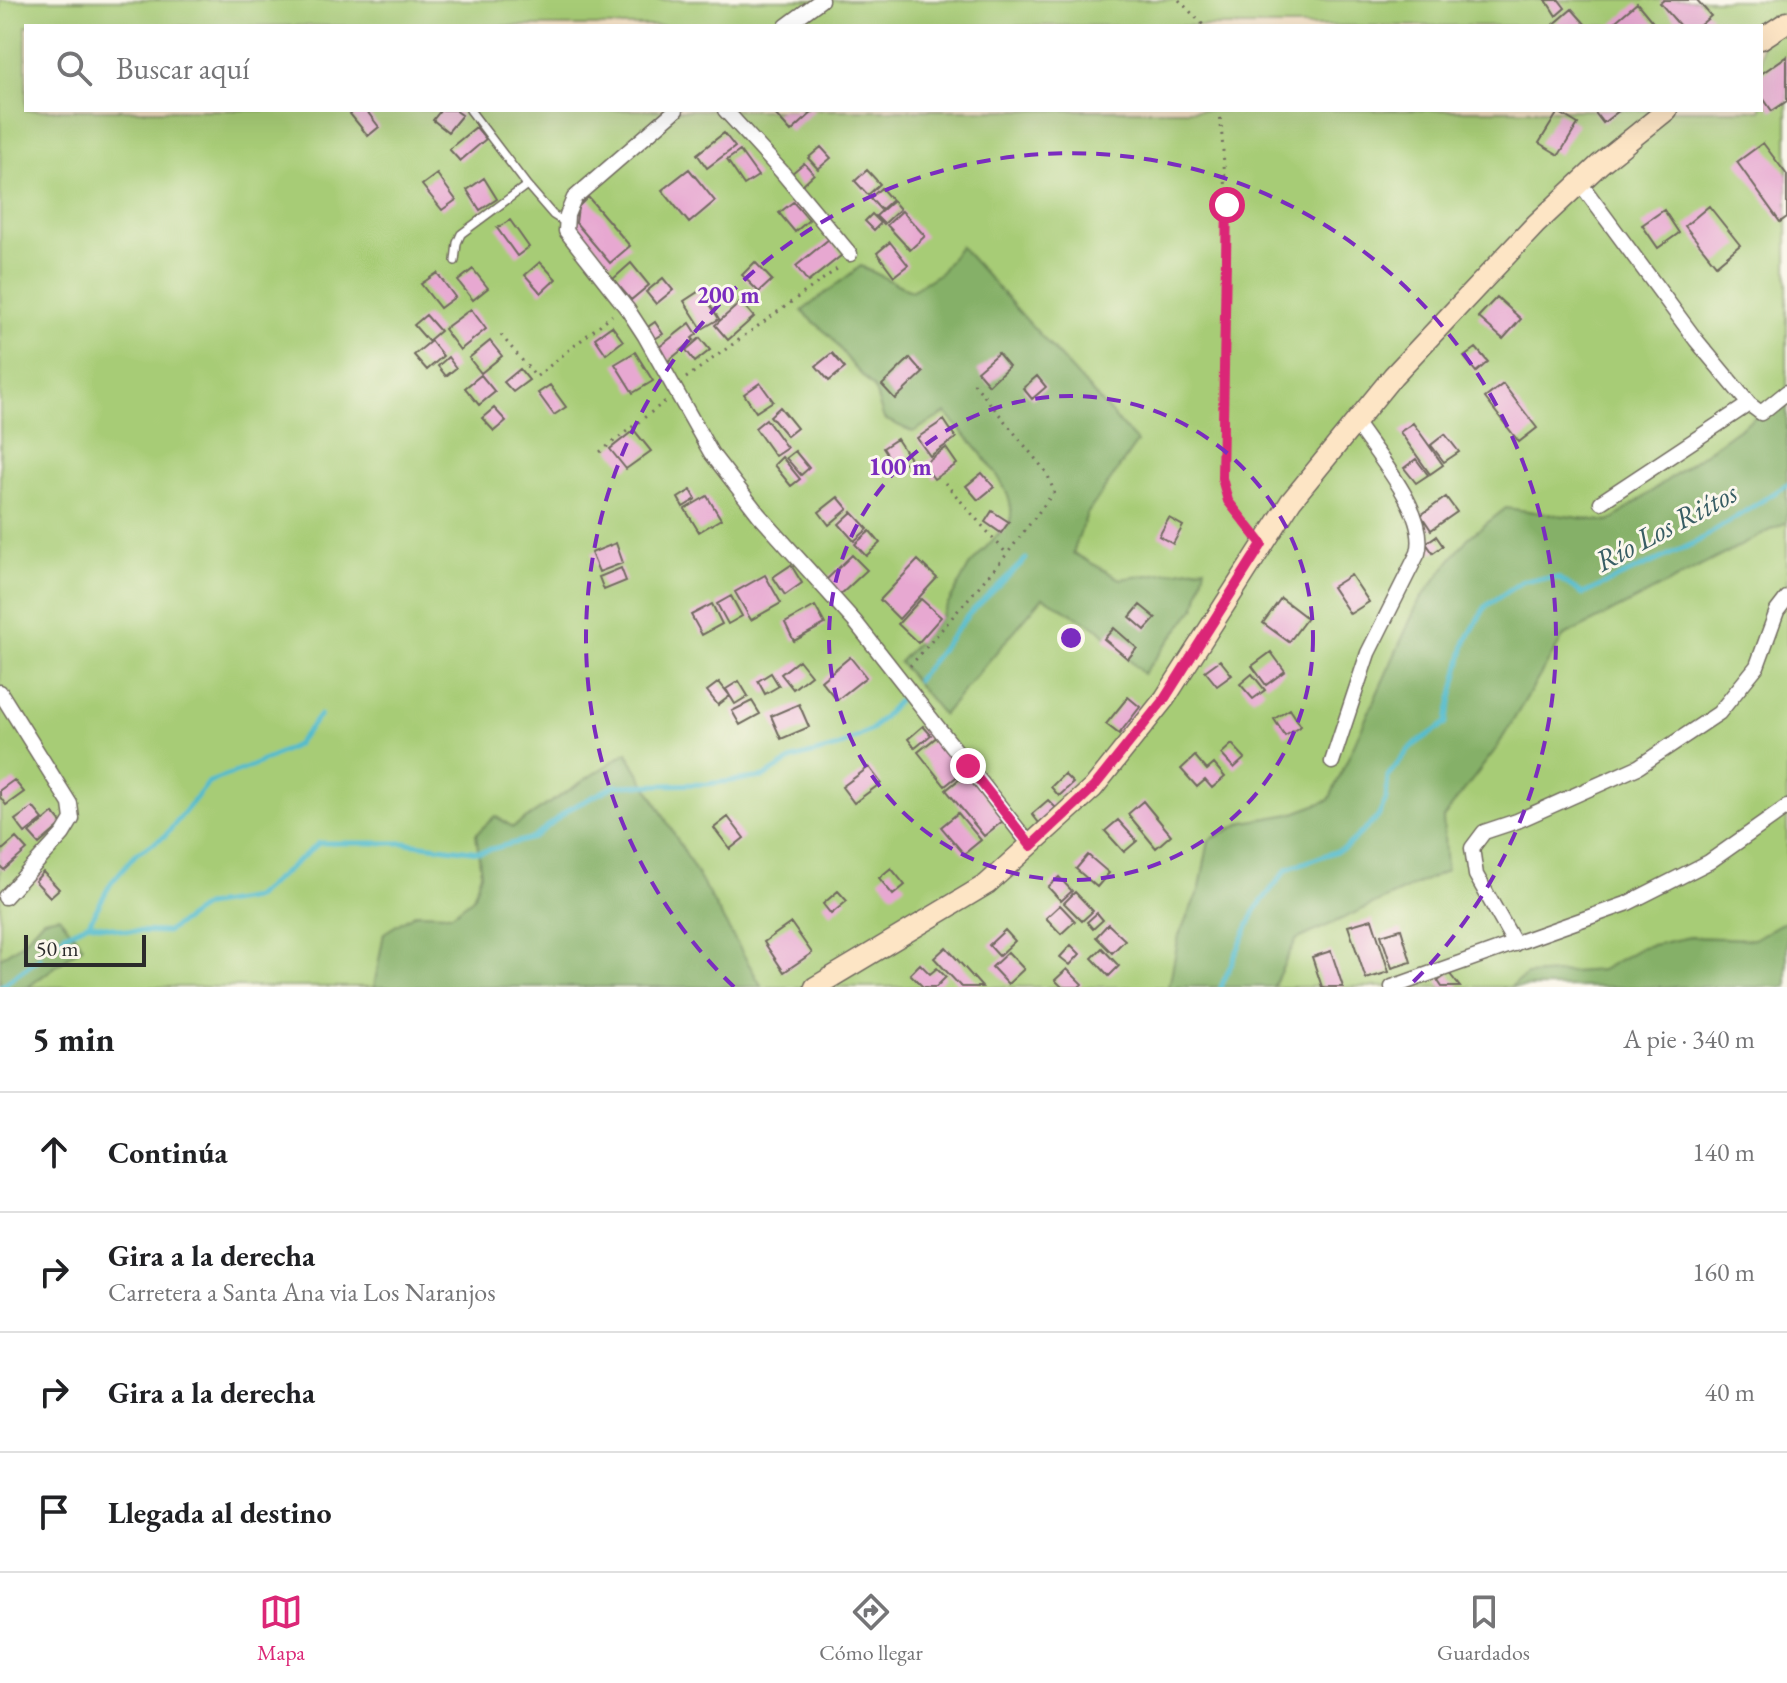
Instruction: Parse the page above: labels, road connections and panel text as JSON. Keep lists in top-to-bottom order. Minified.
{"water":["Río Los Riítos"],"scale_bar":"50 m","page":{"search":"Buscar aquí","scale":"50 m","heading":["5 min","A pie · 340 m"],"list":[["Continúa","140 m"],["Gira a la derecha","Carretera a Santa Ana via Los Naranjos","160 m"],["Gira a la derecha","40 m"],"Llegada al destino"],"nav":["Mapa","Cómo llegar","Guardados"]},"rings":["200 m","100 m"]}
